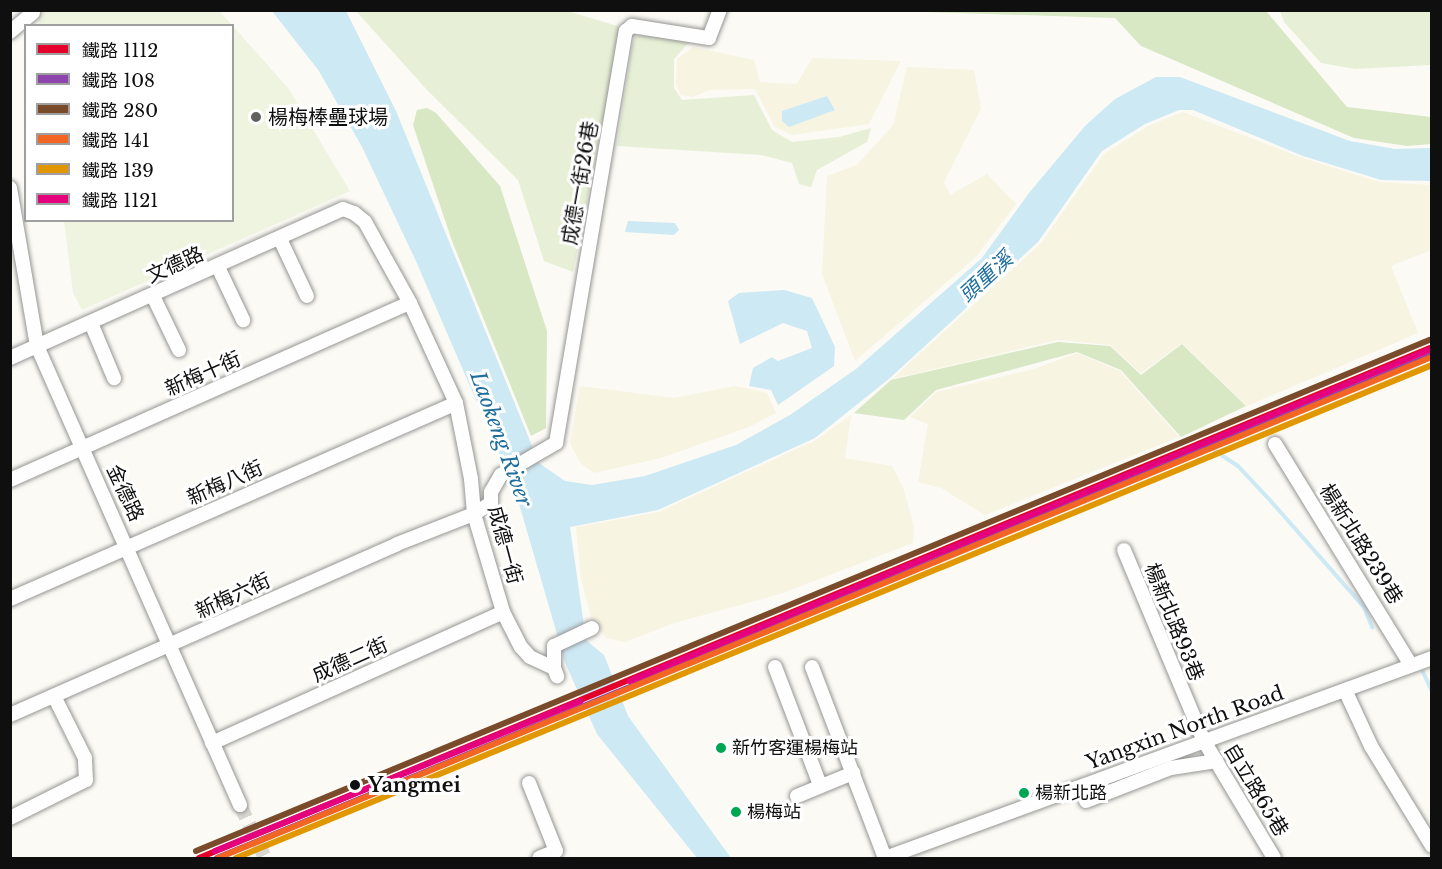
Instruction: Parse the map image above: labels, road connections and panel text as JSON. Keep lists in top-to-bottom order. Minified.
{"streets":{"street":["成德一街26巷","文德路","新梅十街","新梅八街","金德路","楊新北路239巷","成德一街","新梅六街","楊新北路93巷","成德二街","Yangxin North Road","自立路65巷"]},"crossings":[["成德一街26巷","成德一街"],["成德一街26巷","新梅六街"],["文德路","金德路"],["文德路","成德一街"],["新梅十街","金德路"],["新梅十街","成德一街"],["新梅八街","金德路"],["新梅八街","成德一街"],["金德路","新梅六街"],["金德路","成德二街"],["楊新北路239巷","Yangxin North Road"],["成德一街","新梅六街"],["成德一街","成德二街"],["楊新北路93巷","Yangxin North Road"],["楊新北路93巷","自立路65巷"],["Yangxin North Road","自立路65巷"]],"water":["頭重溪","Laokeng River"],"places":["楊梅棒壘球場","新竹客運楊梅站","Yangmei","楊新北路","楊梅站"],"lines":["rail line 280","rail line 1112","rail line 1121","rail line 108","rail line 141","rail line 139"],"legend":["鐵路 1112","鐵路 108","鐵路 280","鐵路 141","鐵路 139","鐵路 1121"]}
